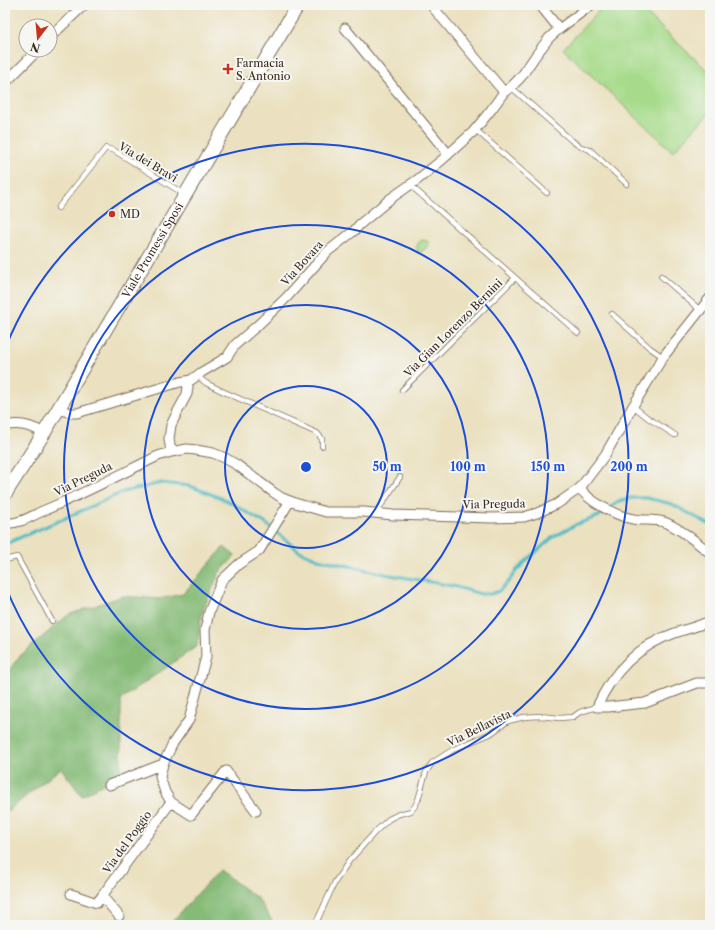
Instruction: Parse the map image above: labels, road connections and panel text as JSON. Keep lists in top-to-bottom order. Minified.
{"streets":{"main road":["Viale Promessi Sposi"],"street":["Via Bovara","Via Preguda","Via del Poggio"],"lane":["Via dei Bravi","Via Gian Lorenzo Bernini","Via Bellavista"]},"crossings":[["Via dei Bravi","Viale Promessi Sposi"],["Viale Promessi Sposi","Via Bovara"],["Via Bovara","Via Gian Lorenzo Bernini"]],"places":{"health":["Farmacia S. Antonio"],"other":["MD"]},"north":"bottom","rings":["50 m","100 m","150 m","200 m"]}
